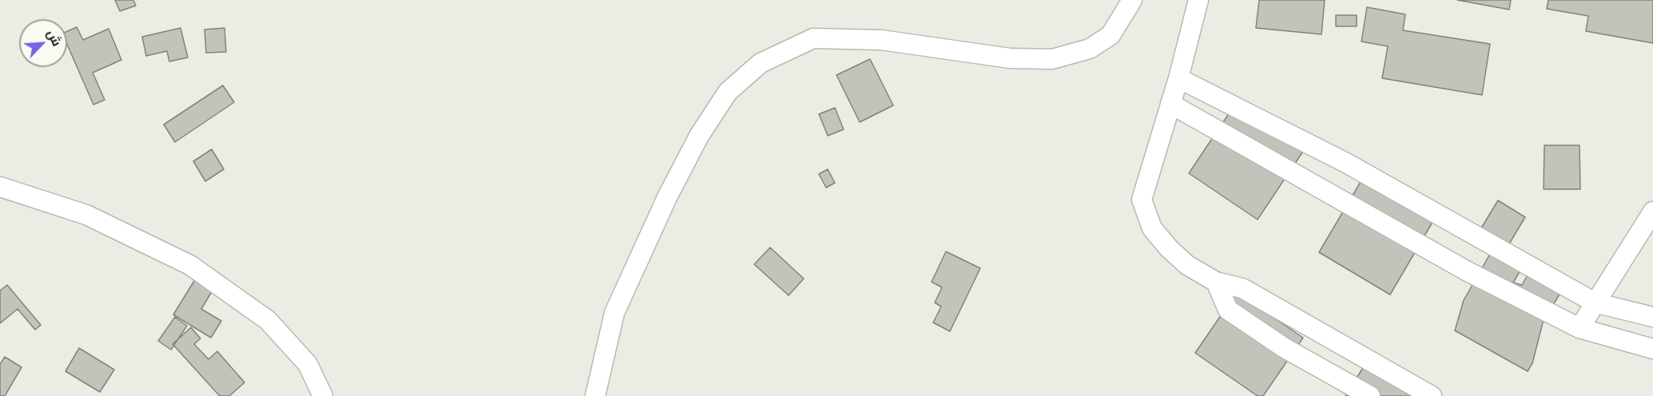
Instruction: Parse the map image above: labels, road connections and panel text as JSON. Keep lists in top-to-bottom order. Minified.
{"north":"top right"}
